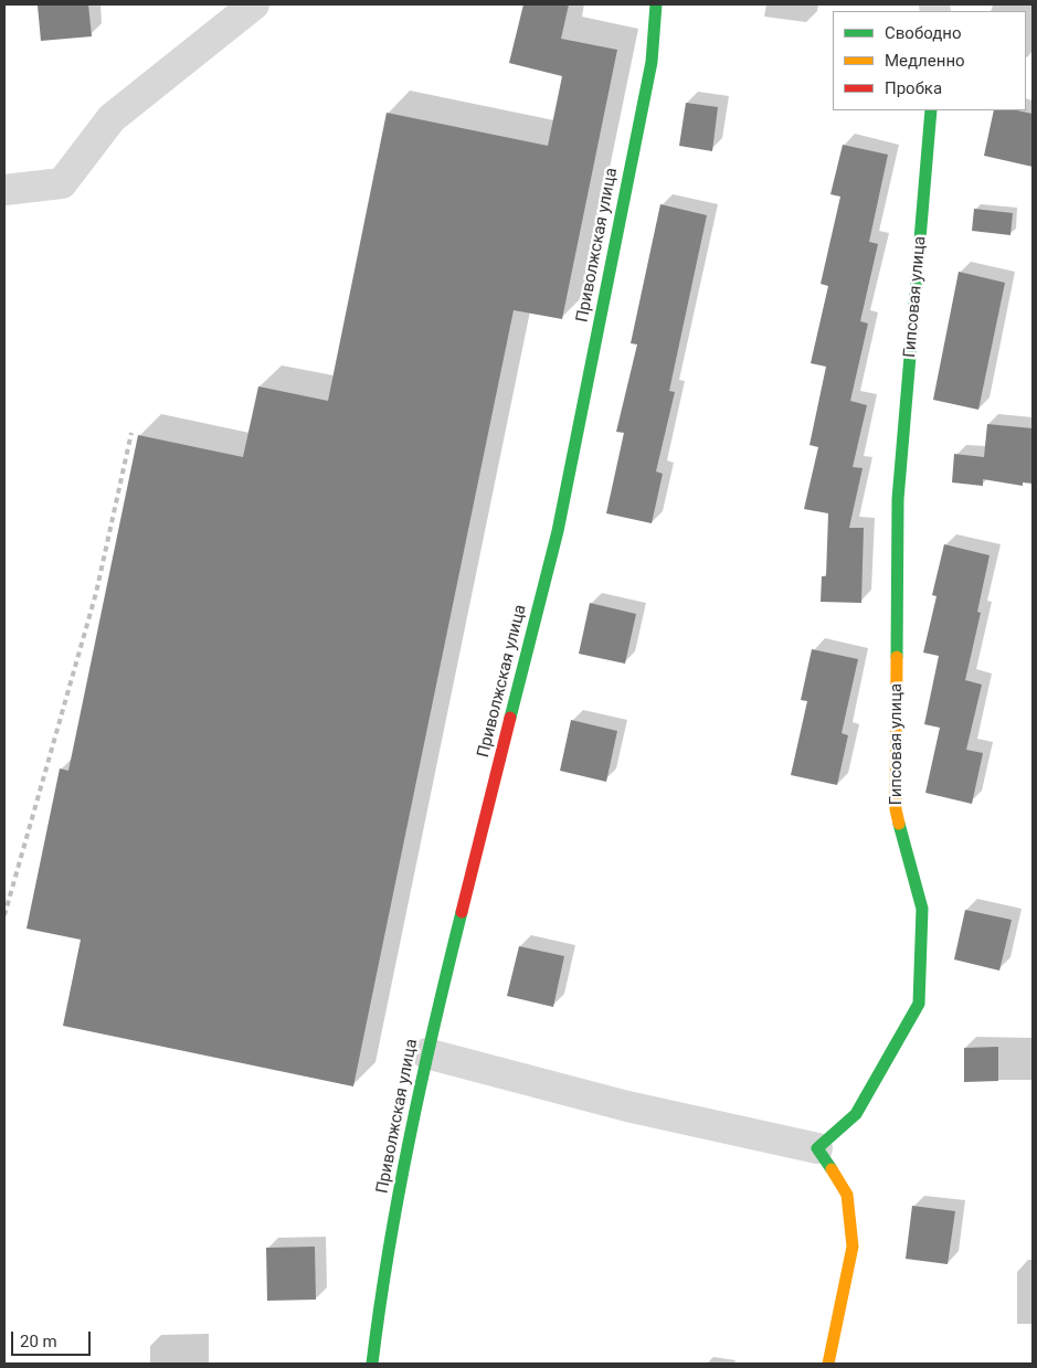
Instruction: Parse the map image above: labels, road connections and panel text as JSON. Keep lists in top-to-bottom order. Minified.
{"streets":{"main road":["Приволжская улица","Гипсовая улица"]},"legend":["Свободно","Медленно","Пробка"],"scale_bar":"20 m"}
